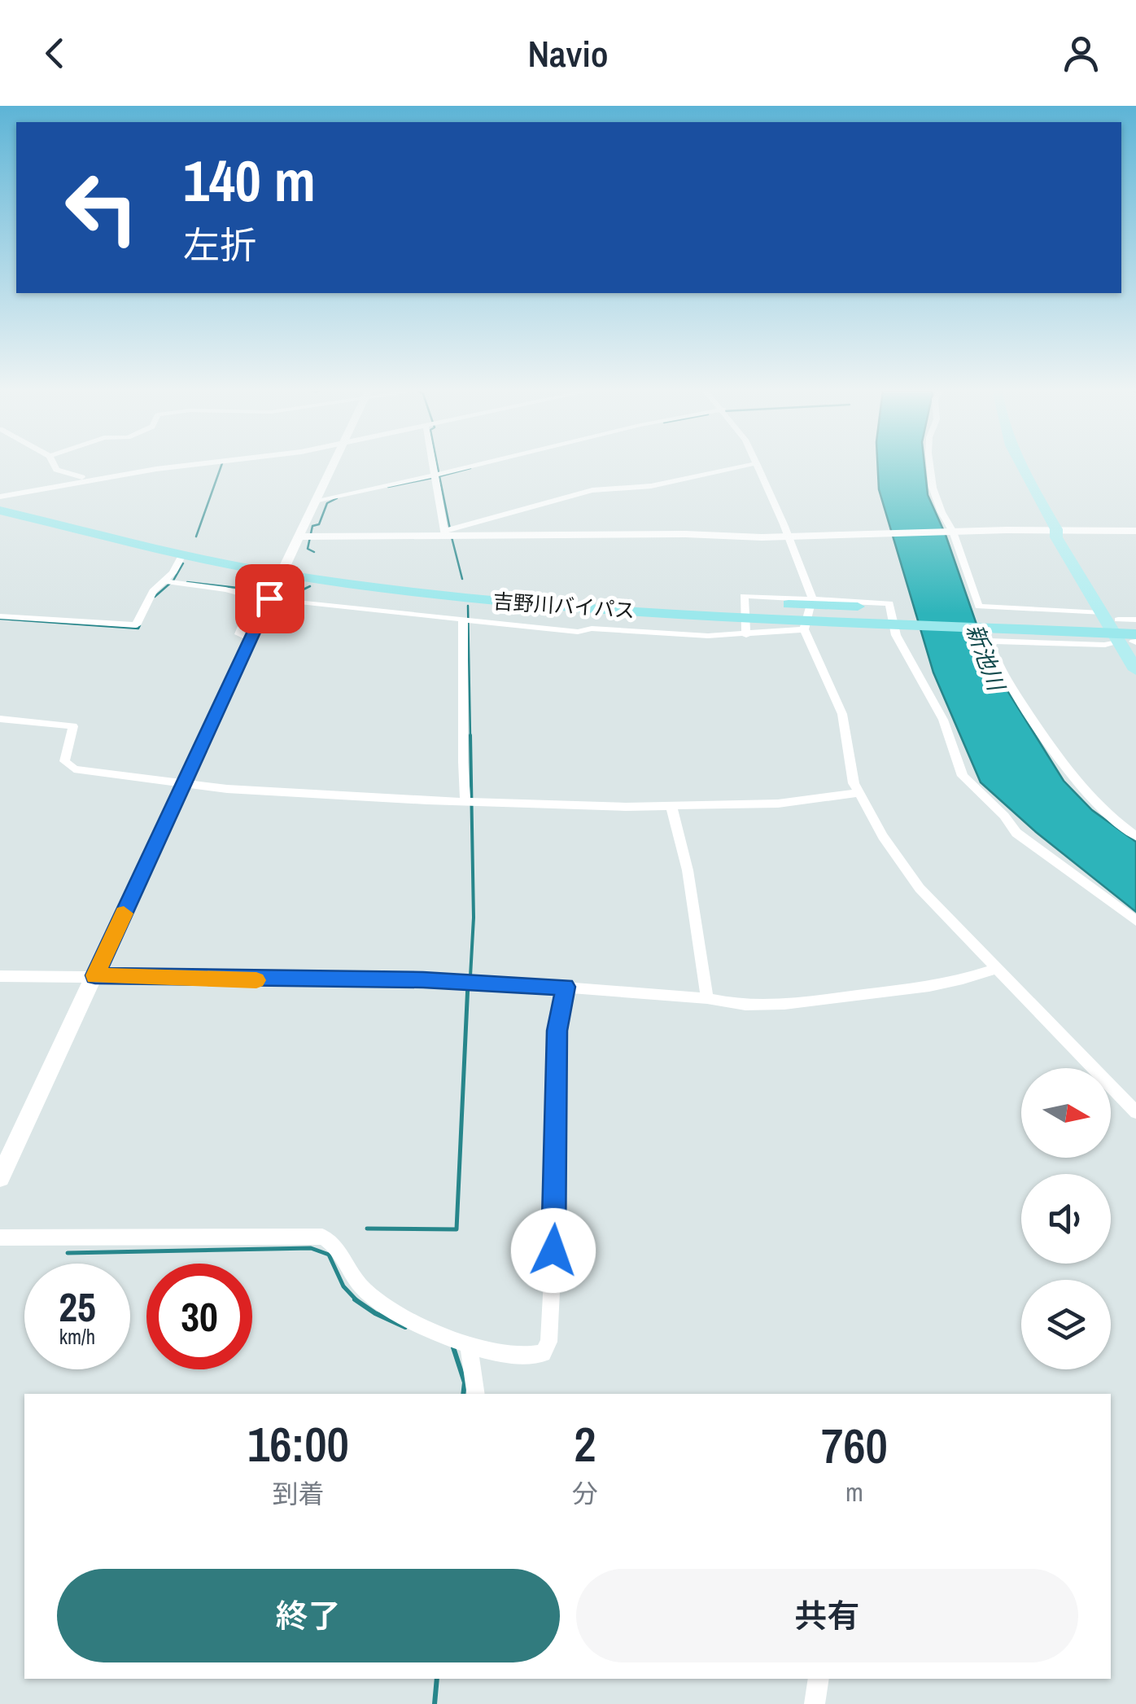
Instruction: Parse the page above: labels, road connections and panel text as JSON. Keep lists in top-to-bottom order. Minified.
{"streets":{"highway":["吉野川バイパス"]},"water":["新池川"],"north":"right","page":{"header":"Navio","turn":["140 m","左折"],"speed":"25 km/h","limit":"30","eta":["16:00","到着","2","分","760","m"],"buttons":["終了","共有"]}}
